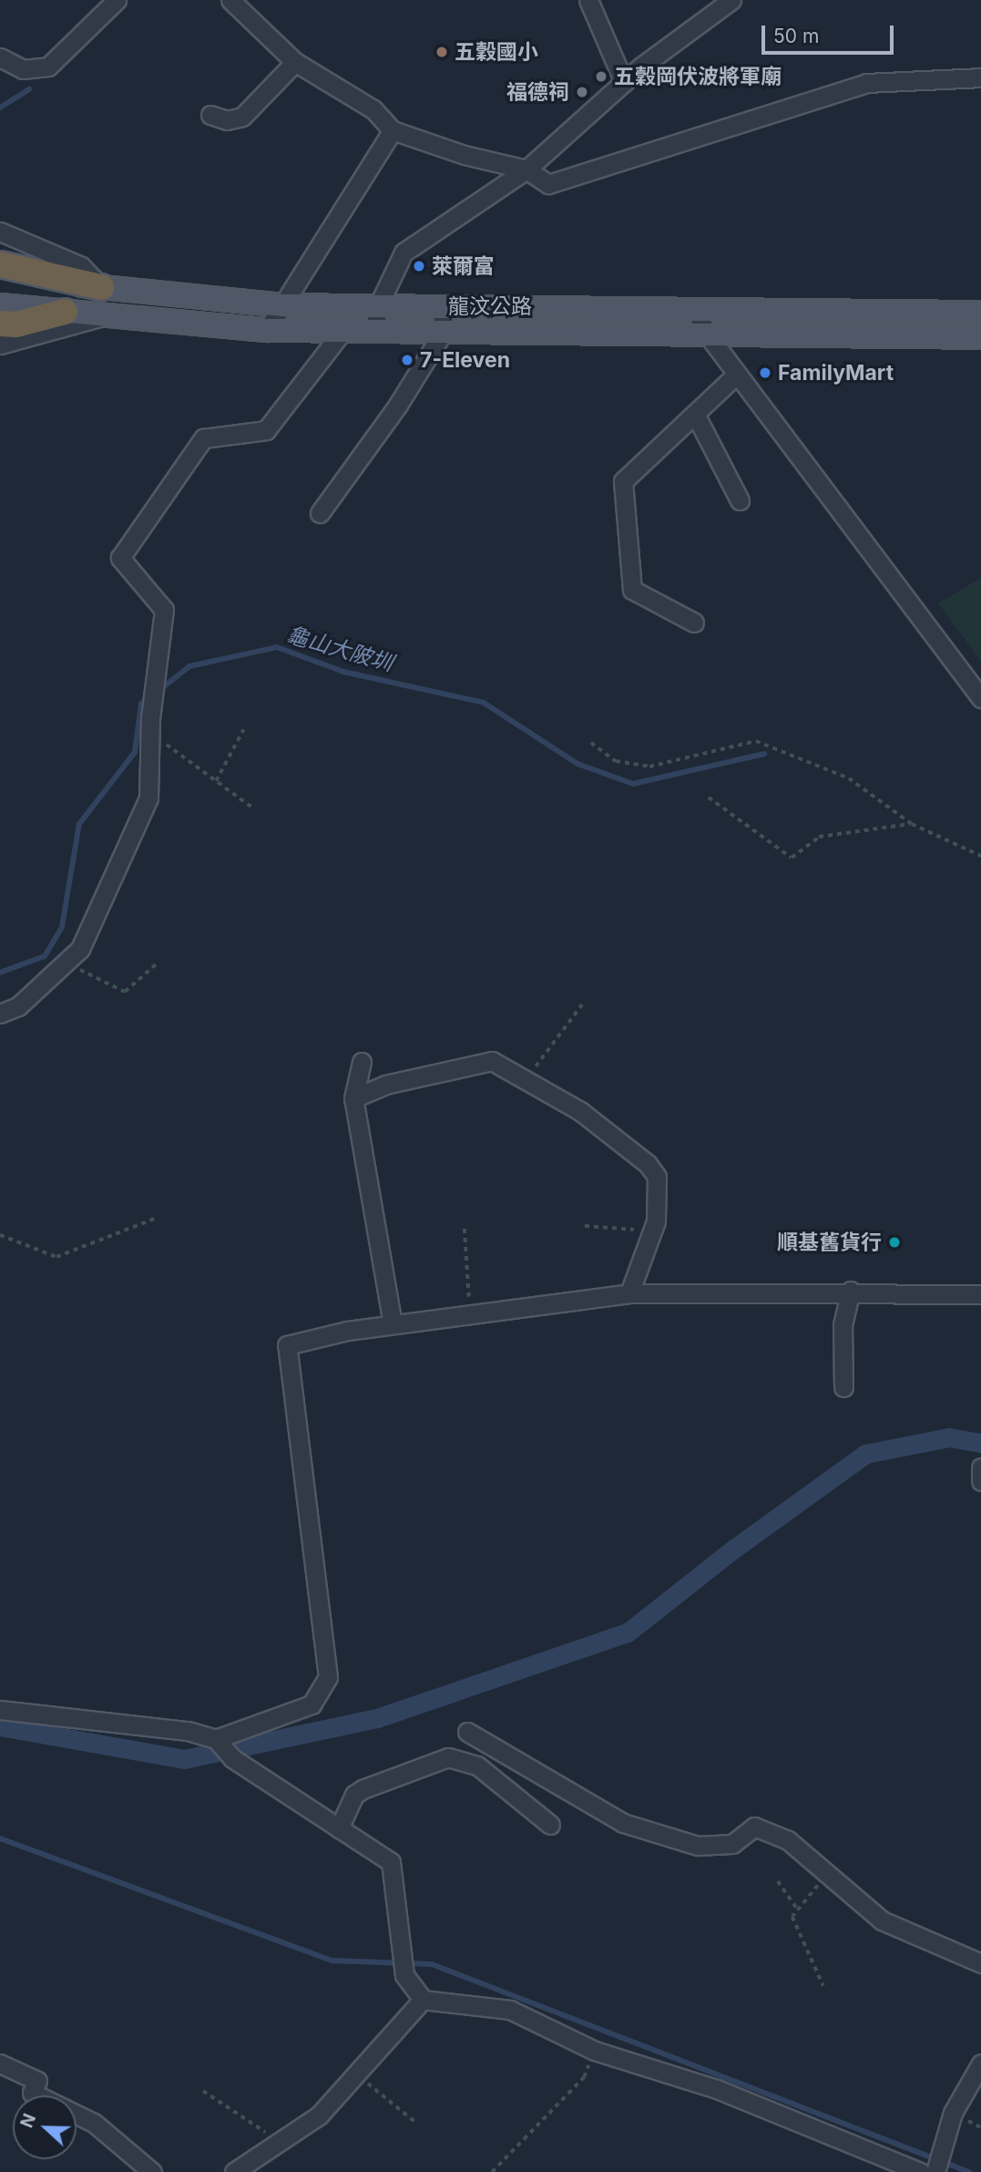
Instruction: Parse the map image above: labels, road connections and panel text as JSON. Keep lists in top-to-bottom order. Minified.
{"streets":{"main road":["龍汶公路"]},"water":["龜山大陂圳"],"places":["五穀國小","五穀岡伏波將軍廟","福德祠","萊爾富","7-Eleven","FamilyMart","順基舊貨行"],"scale_bar":"50 m","north":"left"}
